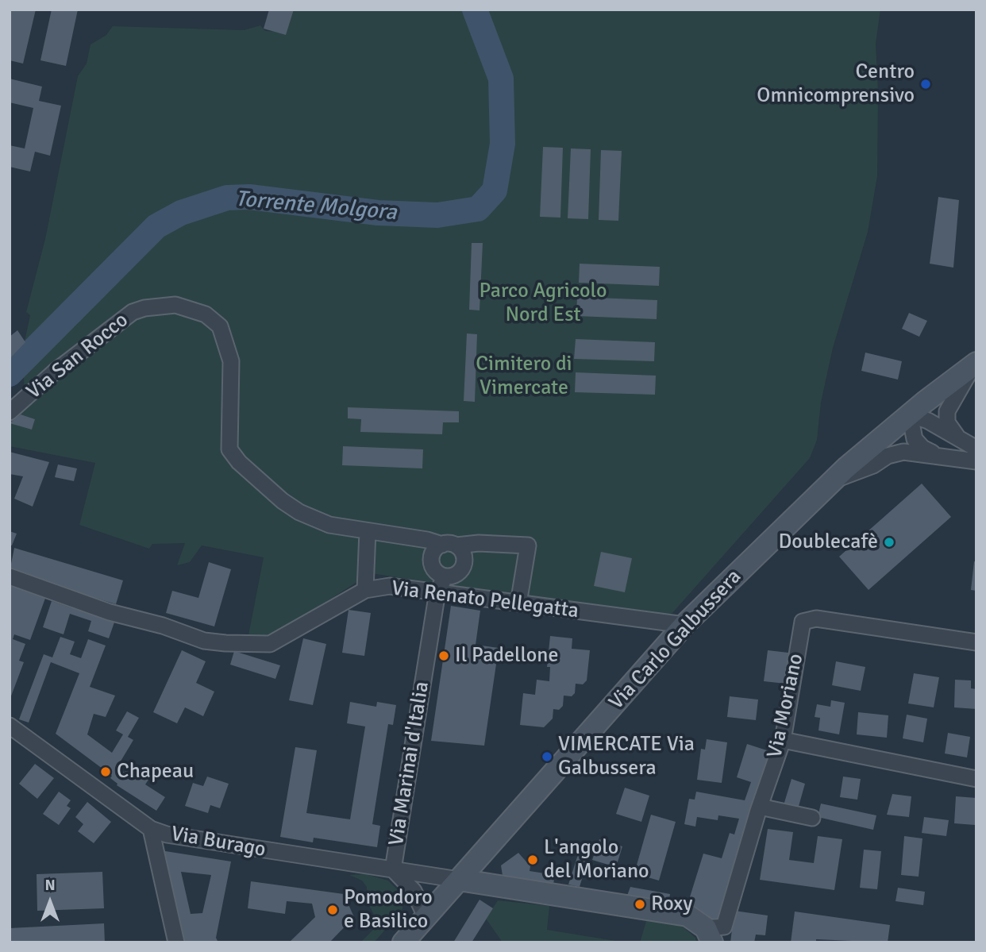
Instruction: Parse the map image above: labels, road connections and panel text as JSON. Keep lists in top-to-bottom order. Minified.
{"streets":{"street":["Via San Rocco","Via Renato Pellegatta","Via Carlo Galbussera","Via Moriano","Via Marinai d'Italia","Via Burago"]},"crossings":[["Via San Rocco","Via Renato Pellegatta"],["Via San Rocco","Via Marinai d'Italia"],["Via Renato Pellegatta","Via Carlo Galbussera"],["Via Renato Pellegatta","Via Marinai d'Italia"],["Via Carlo Galbussera","Via Burago"],["Via Moriano","Via Burago"],["Via Marinai d'Italia","Via Burago"]],"water":["Torrente Molgora"],"parks":["Parco Agricolo Nord Est","Cimitero di Vimercate"],"places":["Centro Omnicomprensivo","Doublecafè","Il Padellone","VIMERCATE Via Galbussera","Chapeau","L'angolo del Moriano","Roxy","Pomodoro e Basilico"],"north":"top"}
